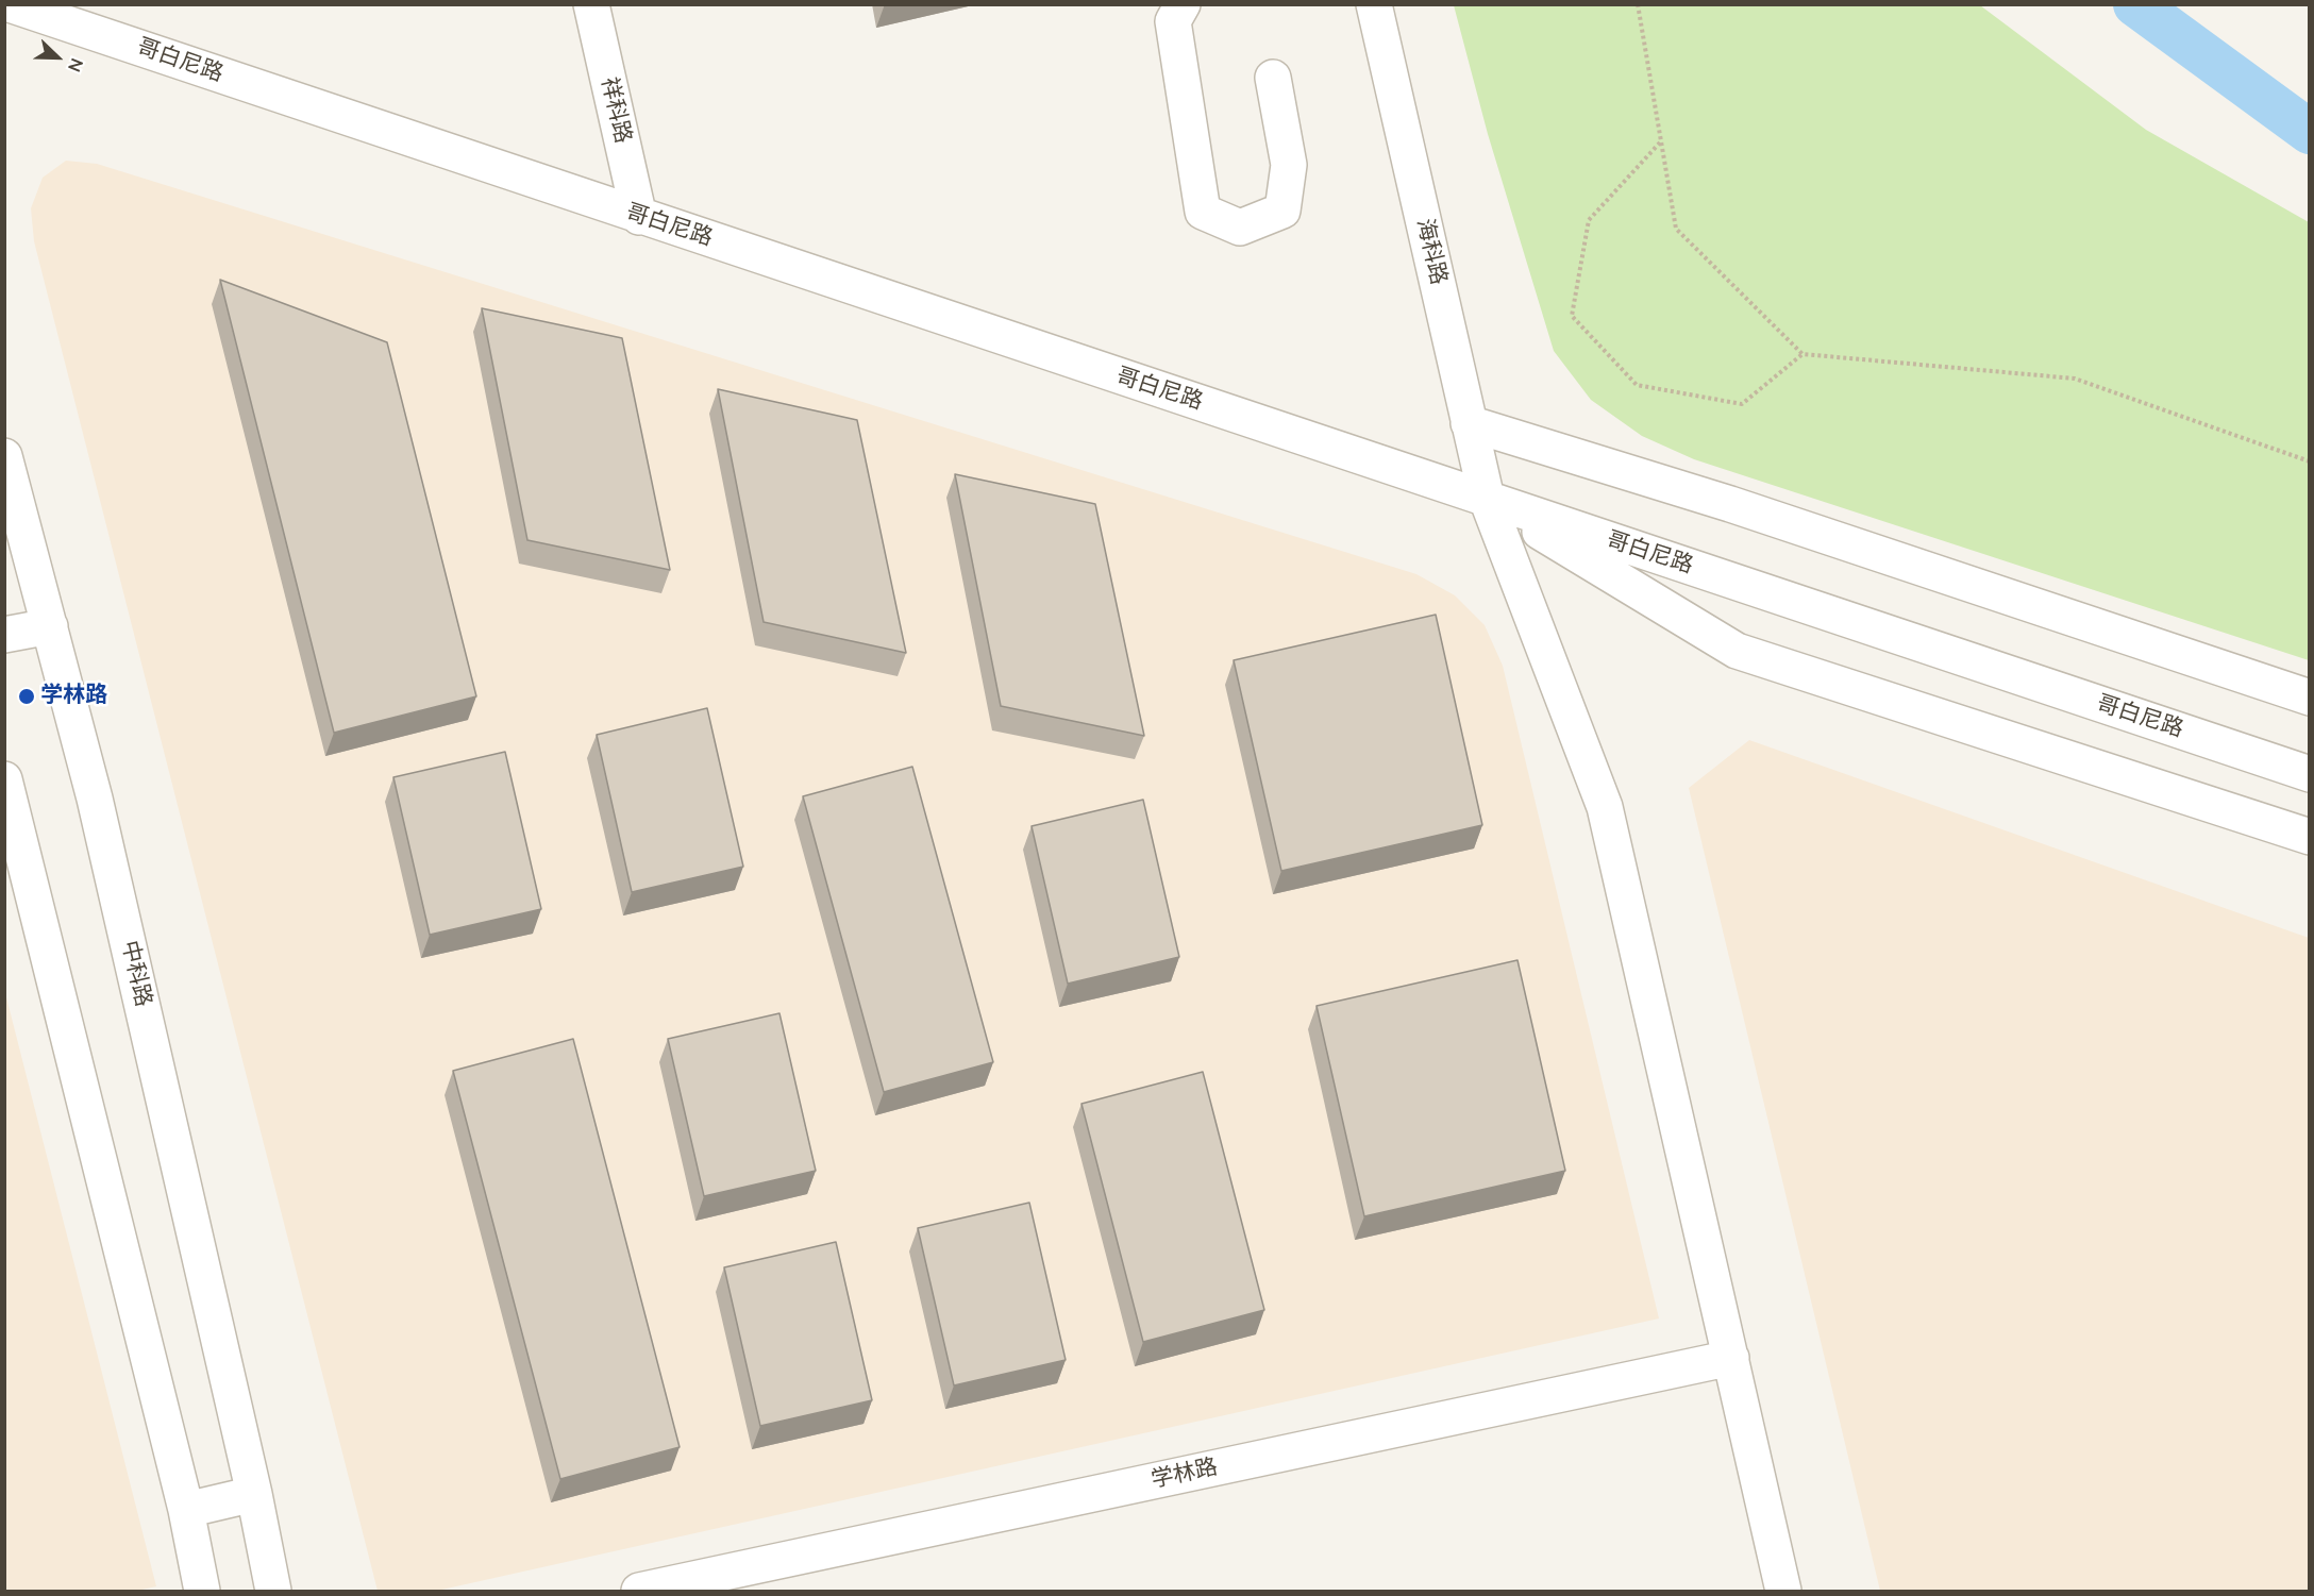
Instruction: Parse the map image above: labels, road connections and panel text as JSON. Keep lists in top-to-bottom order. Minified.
{"streets":{"street":["哥白尼路","祥科路","海科路","中科路","学林路"]},"crossings":[["哥白尼路","祥科路"],["哥白尼路","海科路"],["海科路","学林路"]],"places":["学林路"],"north":"bottom right"}
